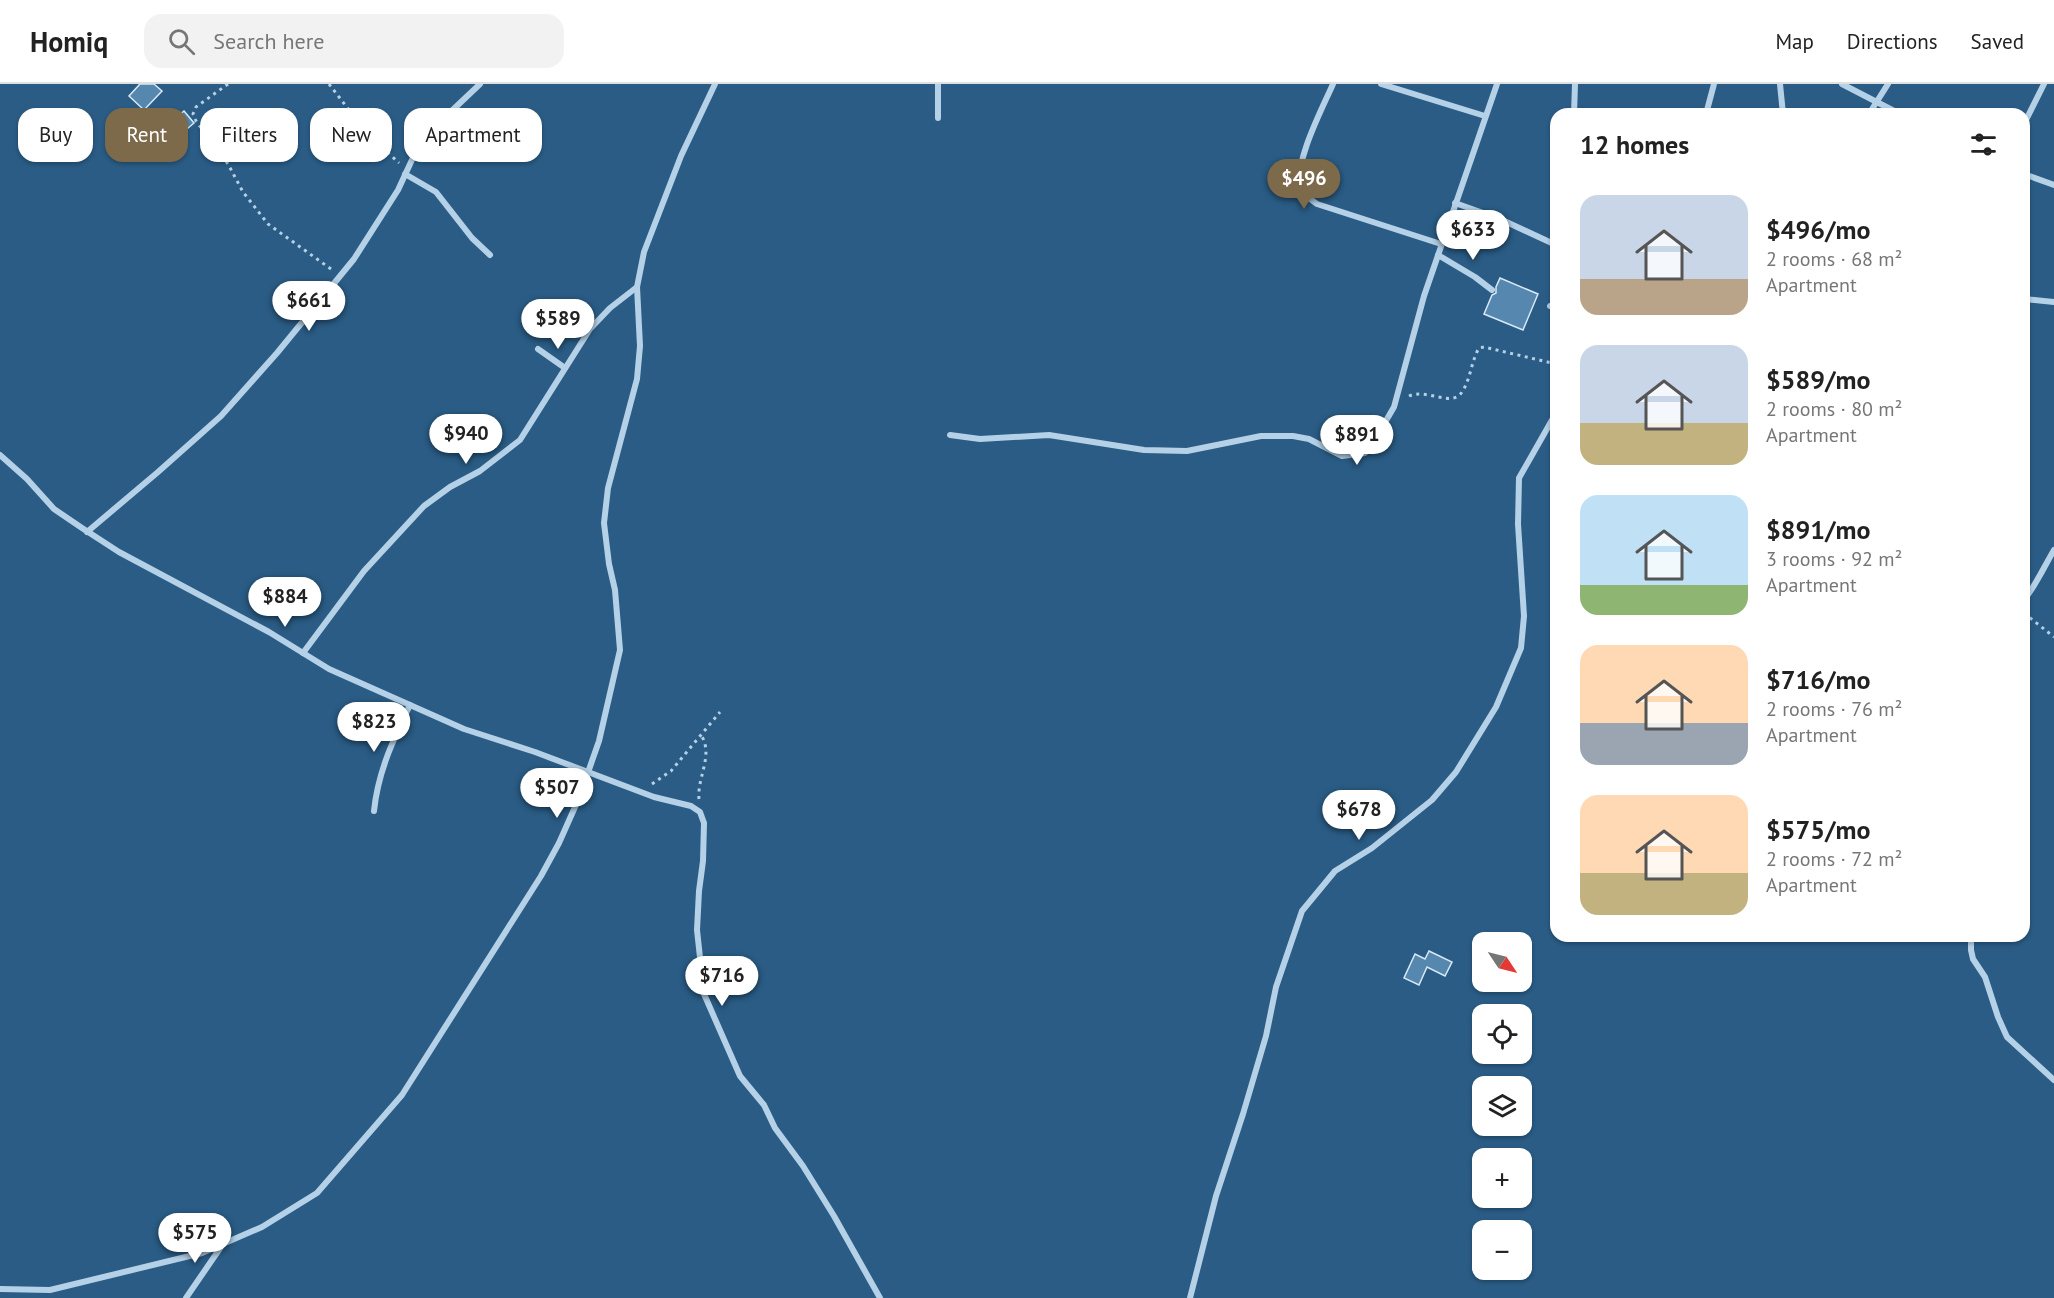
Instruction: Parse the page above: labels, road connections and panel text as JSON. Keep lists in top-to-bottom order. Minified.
{"north":"bottom right","page":{"header":"Homiq","search":"Search here","nav":["Map","Directions","Saved"],"chip":["Buy","Rent","Filters","New","Apartment"],"heading":"12 homes","price":["$496","$633","$661","$589","$940","$891","$884","$823","$507","$678","$716","$575"],"list":[{"name":"$496/mo","note":"2 rooms · 68 m² · Apartment"},{"name":"$589/mo","note":"2 rooms · 80 m² · Apartment"},{"name":"$891/mo","note":"3 rooms · 92 m² · Apartment"},{"name":"$716/mo","note":"2 rooms · 76 m² · Apartment"},{"name":"$575/mo","note":"2 rooms · 72 m² · Apartment"}],"map_buttons":["+","−"]}}
